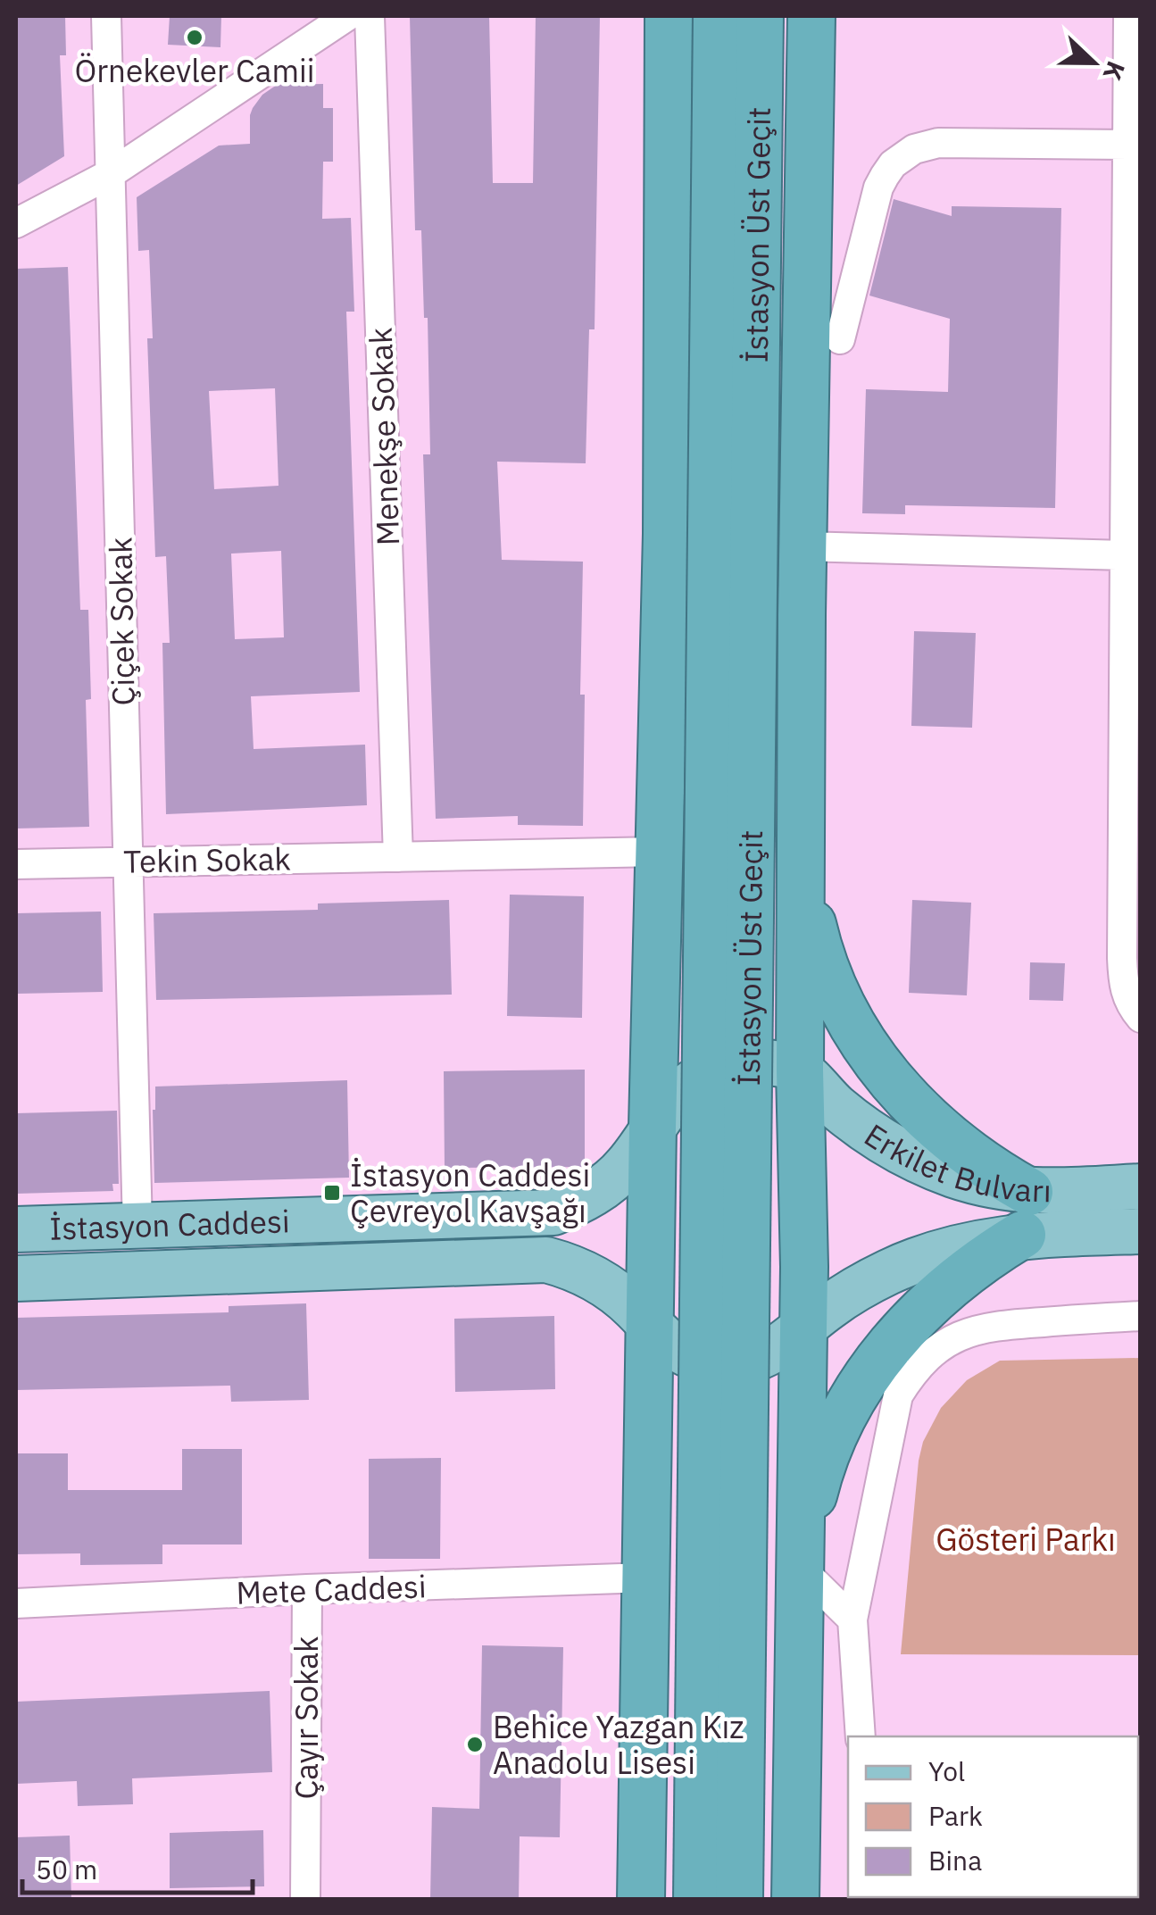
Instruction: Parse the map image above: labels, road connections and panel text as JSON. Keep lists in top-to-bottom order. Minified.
{"streets":{"highway":["İstasyon Üst Geçit"],"main road":["Erkilet Bulvarı","İstasyon Caddesi"],"street":["Menekşe Sokak","Çiçek Sokak","Tekin Sokak","Mete Caddesi","Çayır Sokak"]},"crossings":[["Menekşe Sokak","Tekin Sokak"],["Çiçek Sokak","Tekin Sokak"],["Çiçek Sokak","İstasyon Caddesi"],["Erkilet Bulvarı","İstasyon Caddesi"],["Mete Caddesi","Çayır Sokak"]],"parks":["Gösteri Parkı"],"places":{"other":["Örnekevler Camii","Behice Yazgan Kız Anadolu Lisesi"],"transit":["İstasyon Caddesi Çevreyol Kavşağı"]},"legend":["Yol","Park","Bina"],"scale_bar":"50 m","north":"right"}
